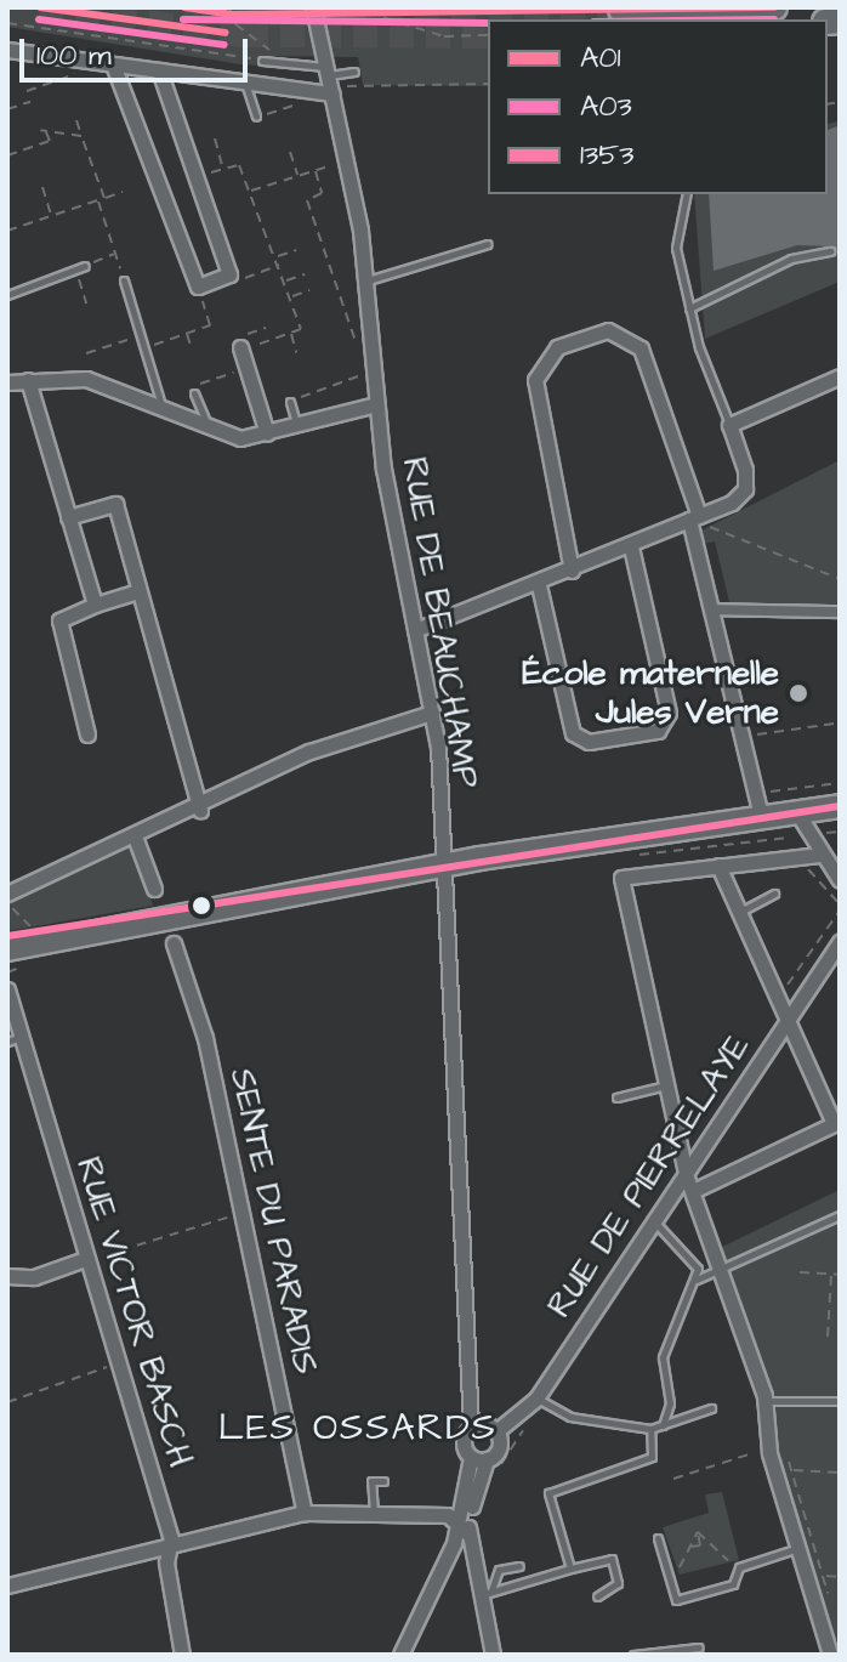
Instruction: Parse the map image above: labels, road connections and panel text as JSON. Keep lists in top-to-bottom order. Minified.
{"streets":{"street":["RUE DE BEAUCHAMP","RUE DE PIERRELAYE","SENTE DU PARADIS","RUE VICTOR BASCH"]},"districts":["LES OSSARDS"],"places":["École maternelle Jules Verne"],"lines":["transit line A01","transit line A03","transit line 1353"],"legend":["A01","A03","1353"],"scale_bar":"100 m"}
